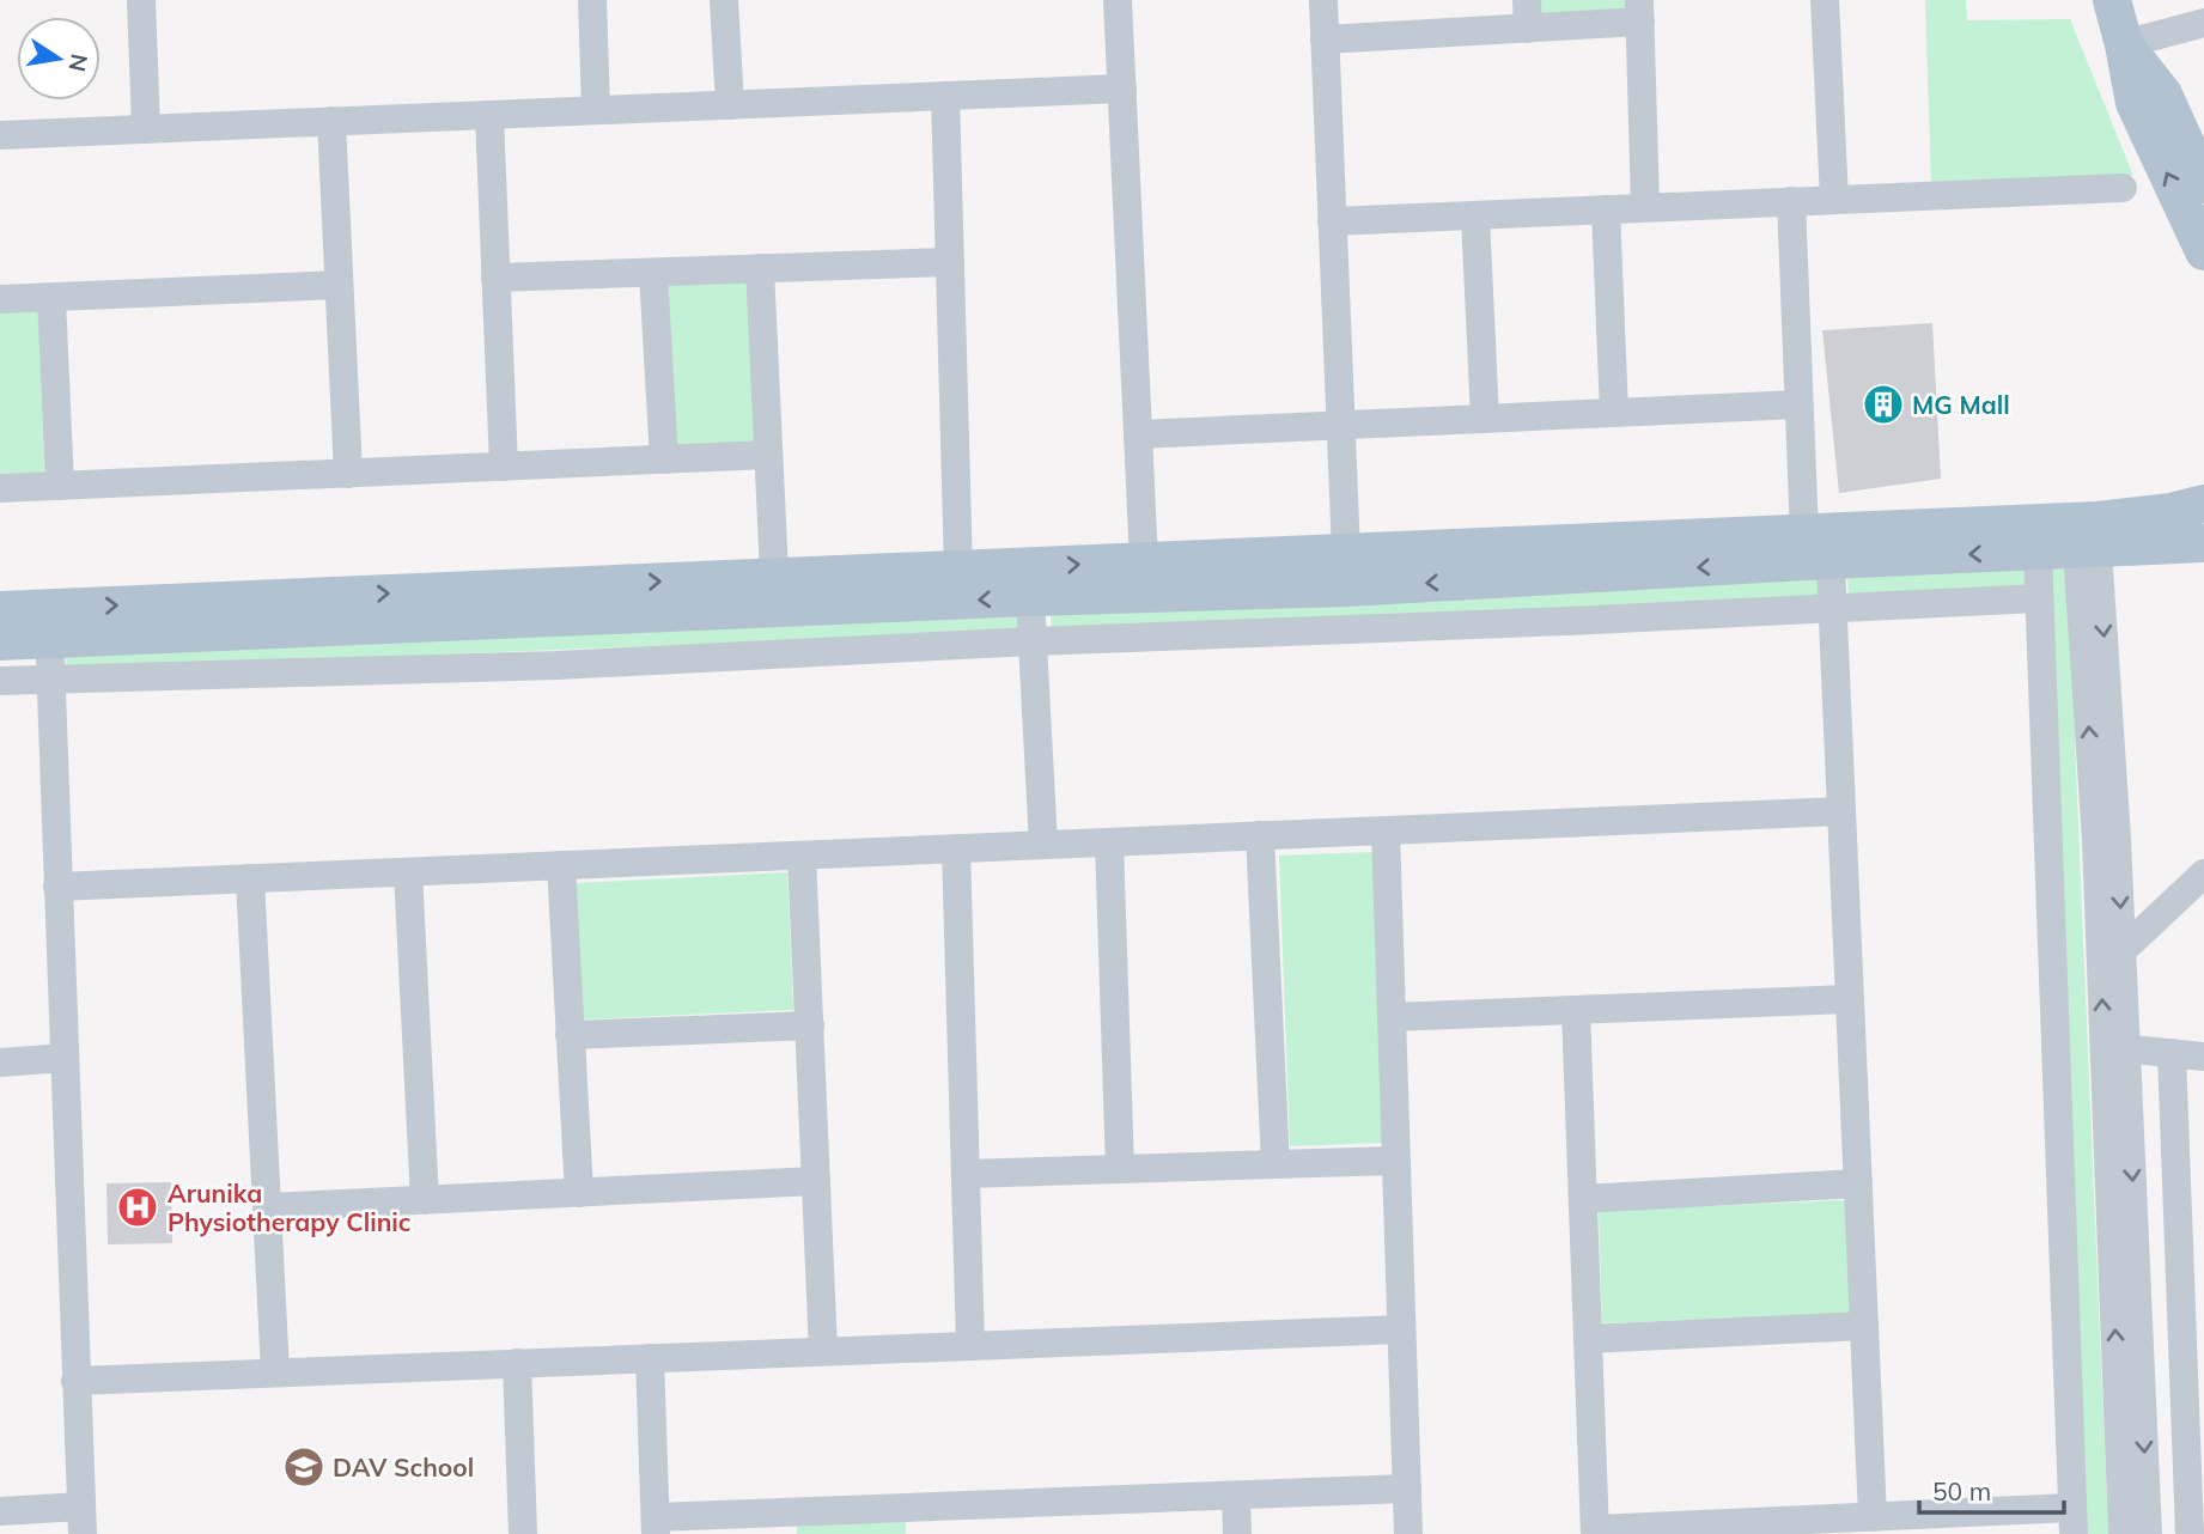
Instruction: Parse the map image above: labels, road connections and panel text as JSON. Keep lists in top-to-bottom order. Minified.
{"places":{"building":["MG Mall"],"hospital":["Arunika Physiotherapy Clinic"],"school or university":["DAV School"]},"scale_bar":"50 m","north":"right"}
